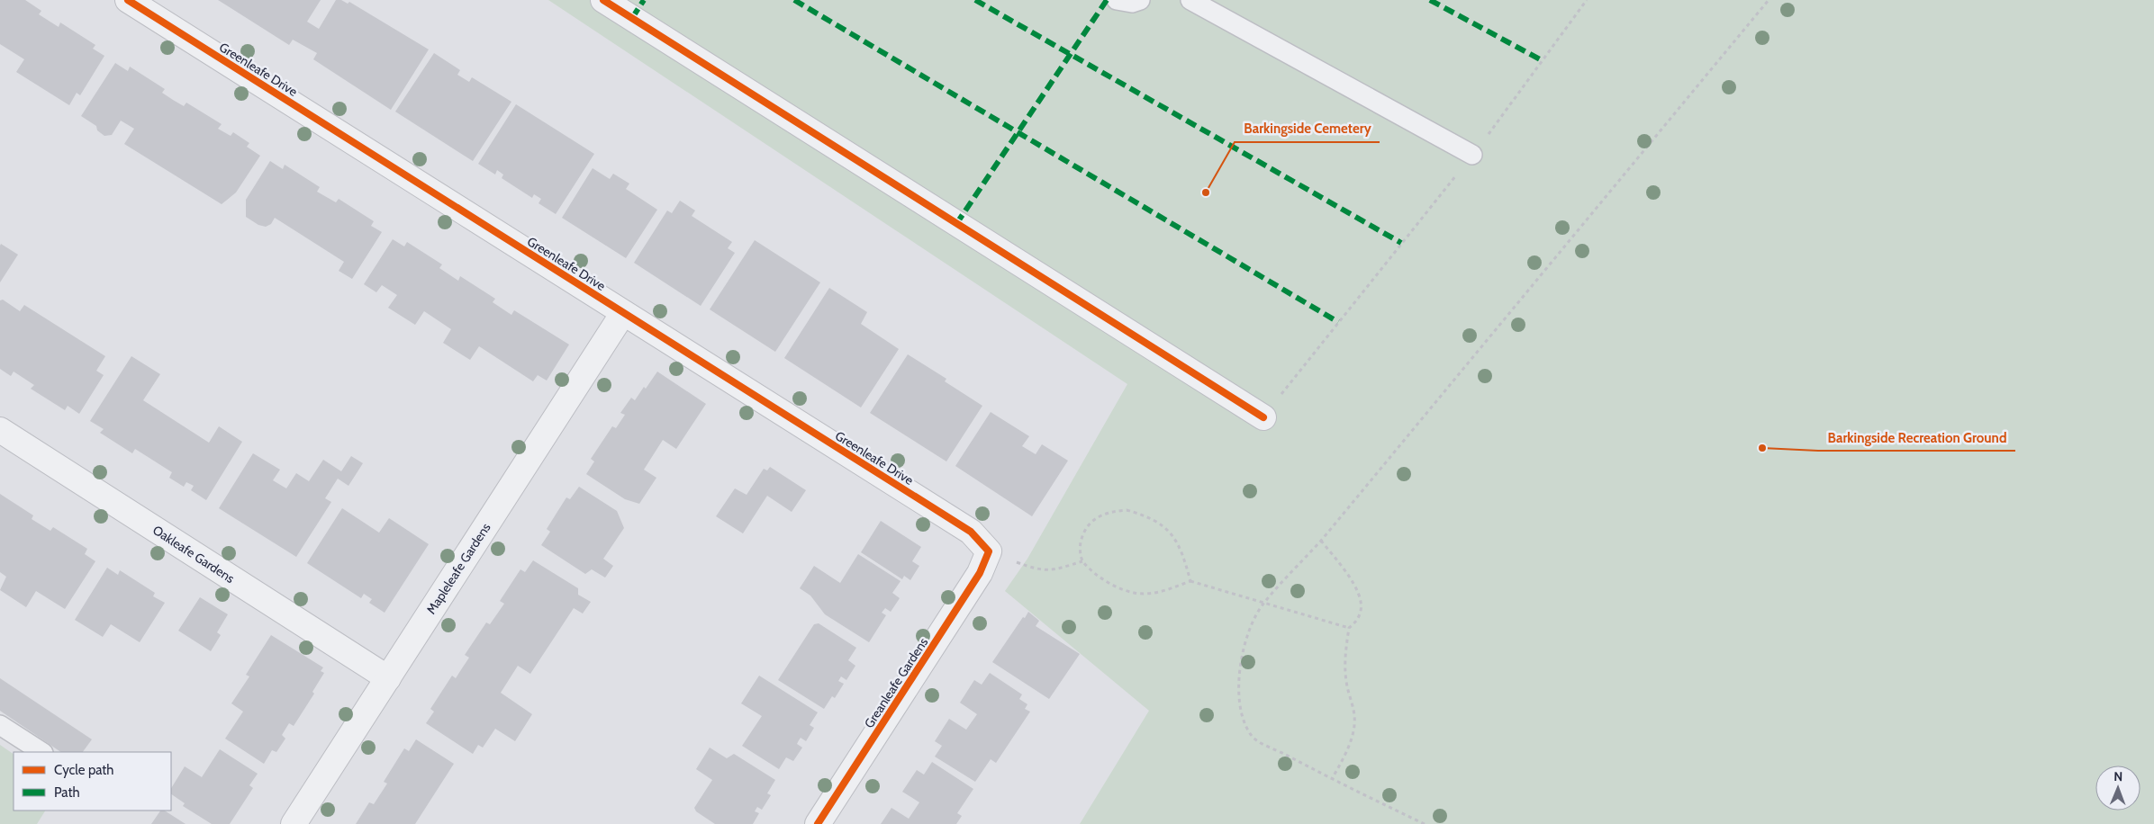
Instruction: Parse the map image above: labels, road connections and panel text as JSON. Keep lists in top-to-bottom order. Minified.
{"streets":{"street":["Greenleafe Drive","Oakleafe Gardens","Mapleleafe Gardens","Greanleafe Gardens"]},"crossings":[["Greenleafe Drive","Mapleleafe Gardens"],["Greenleafe Drive","Greanleafe Gardens"],["Oakleafe Gardens","Mapleleafe Gardens"]],"places":["Barkingside Cemetery","Barkingside Recreation Ground"],"legend":["Cycle path","Path"],"north":"top"}
